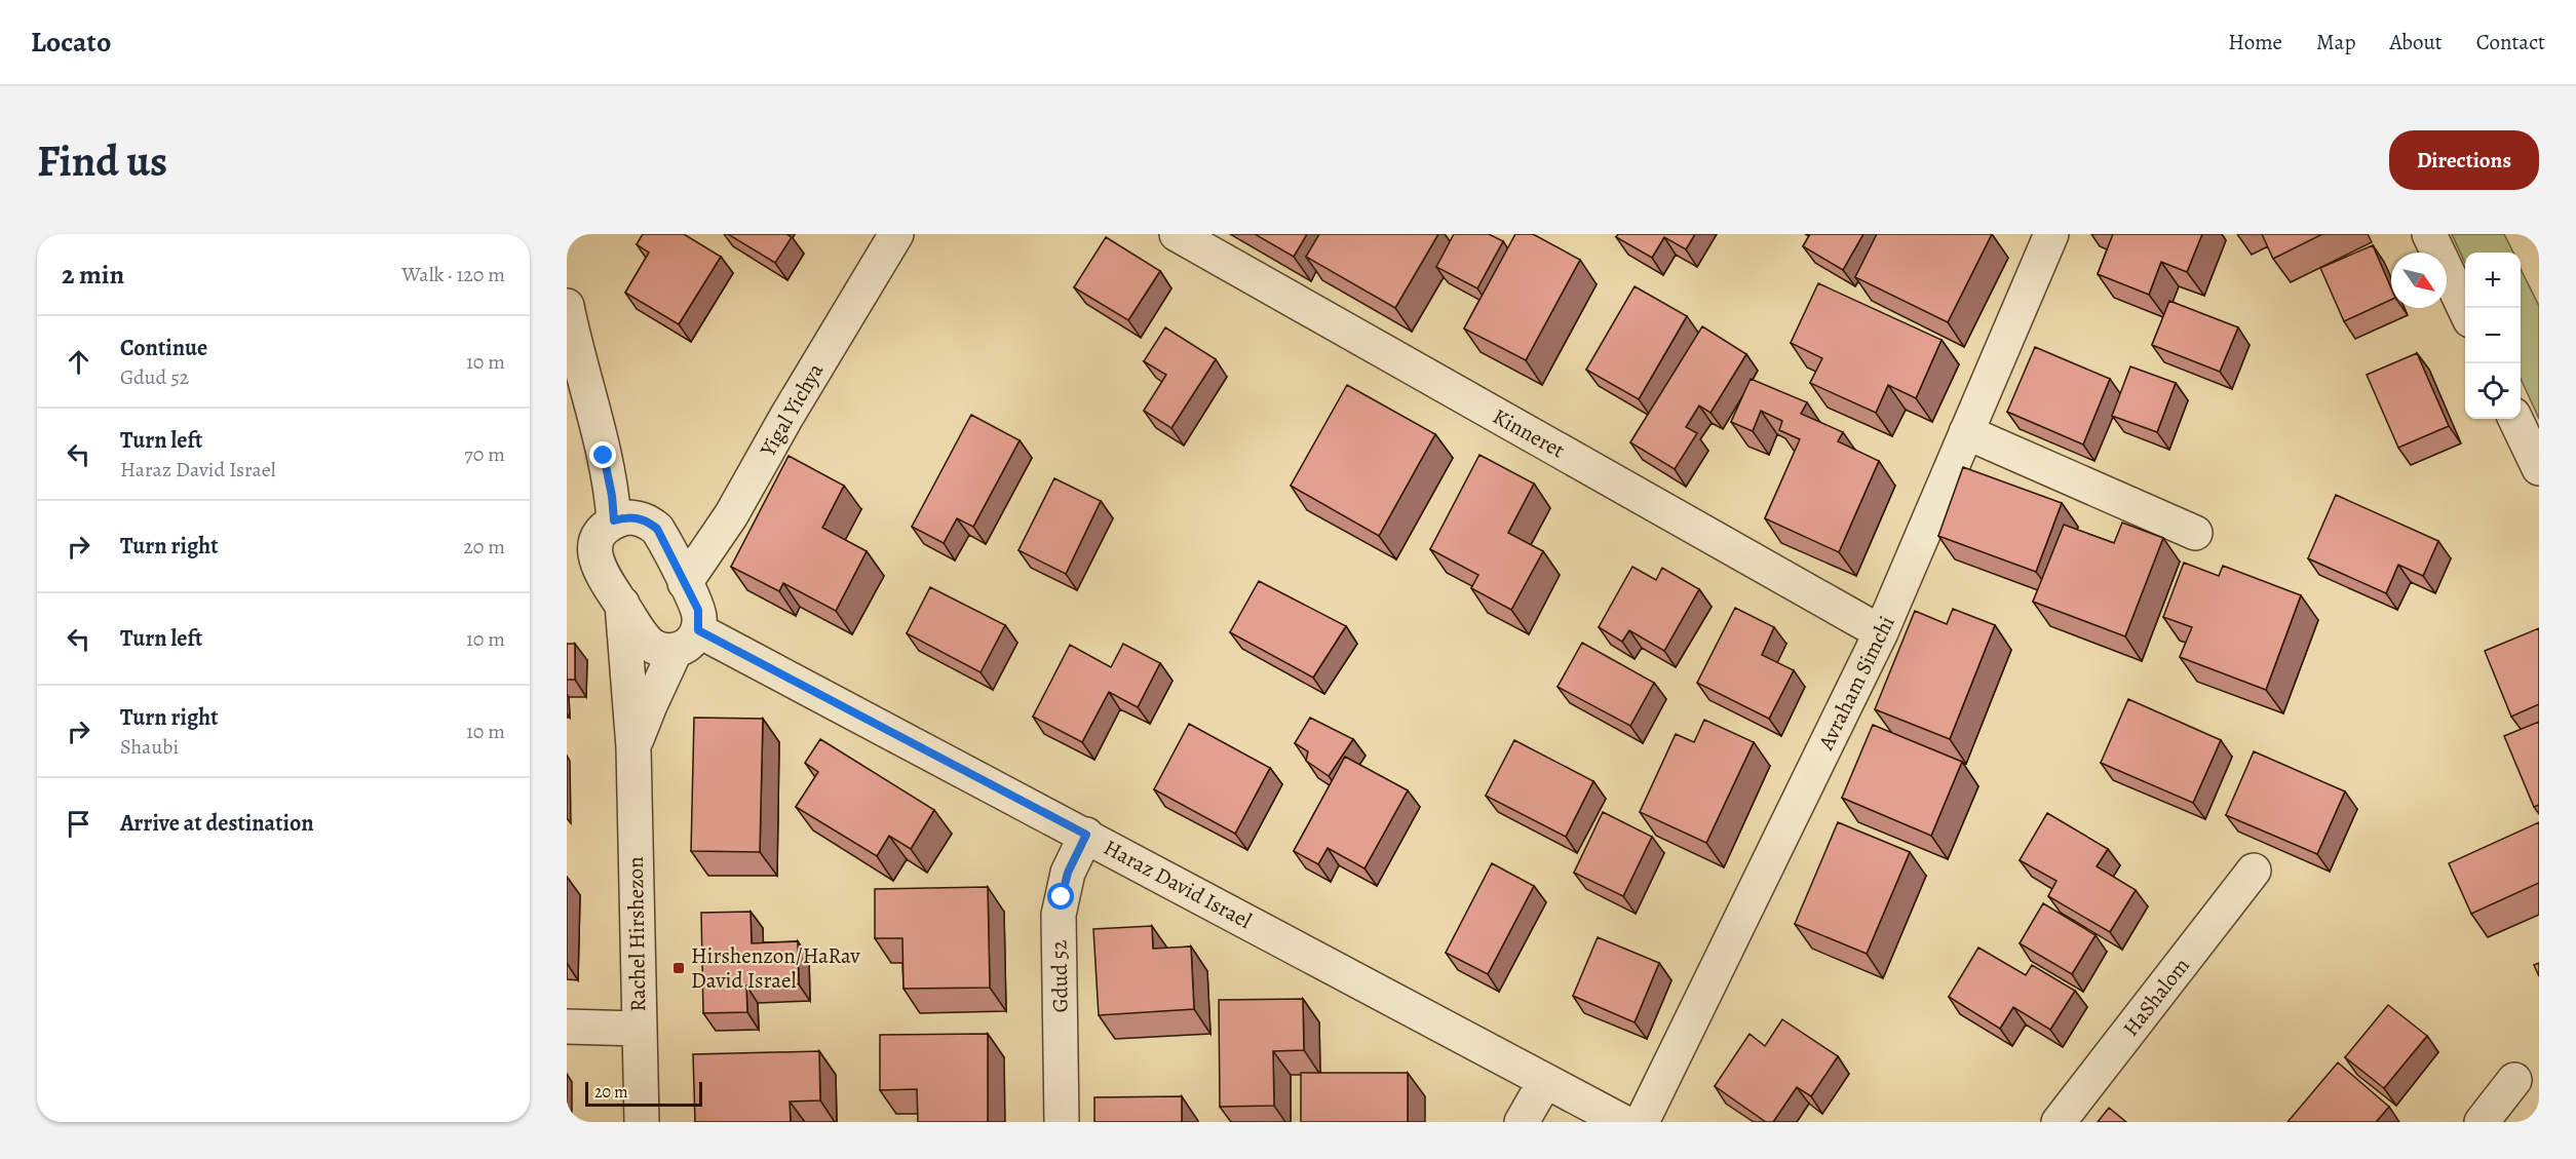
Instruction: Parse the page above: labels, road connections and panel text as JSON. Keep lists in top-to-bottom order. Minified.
{"streets":{"street":["Yigal Yichya","Kinneret","Avraham Simchi","Haraz David Israel","Rachel Hirshezon","Gdud 52","HaShalom"]},"crossings":[["Kinneret","Avraham Simchi"],["Haraz David Israel","Rachel Hirshezon"],["Haraz David Israel","Gdud 52"]],"places":{"transit":["Hirshenzon/HaRav David Israel"]},"scale_bar":"20 m","north":"bottom right","page":{"header":"Locato","nav":["Home","Map","About","Contact"],"buttons":"Directions","title":"Find us","heading":["2 min","Walk · 120 m"],"map_buttons":["+","−"],"list":[["Continue","Gdud 52","10 m"],["Turn left","Haraz David Israel","70 m"],["Turn right","20 m"],["Turn left","10 m"],["Turn right","Shaubi","10 m"],"Arrive at destination"],"scale":"20 m"}}
